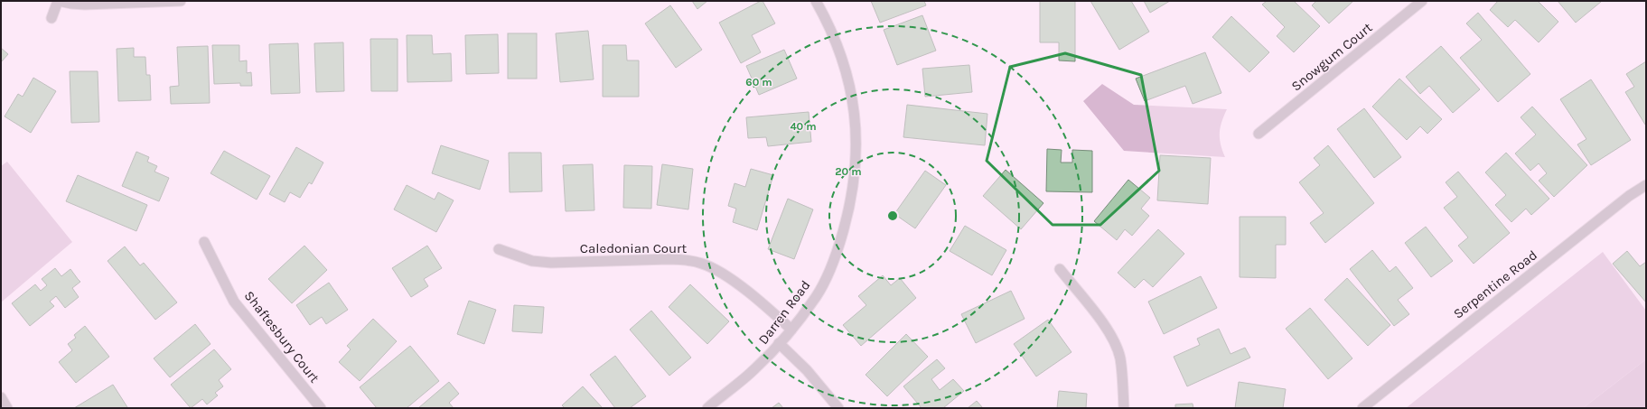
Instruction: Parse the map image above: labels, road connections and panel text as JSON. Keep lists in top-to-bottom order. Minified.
{"streets":{"street":["Snowgum Court","Caledonian Court","Serpentine Road","Darren Road","Shaftesbury Court"]},"crossings":[["Caledonian Court","Darren Road"]],"rings":["60 m","40 m","20 m"]}
